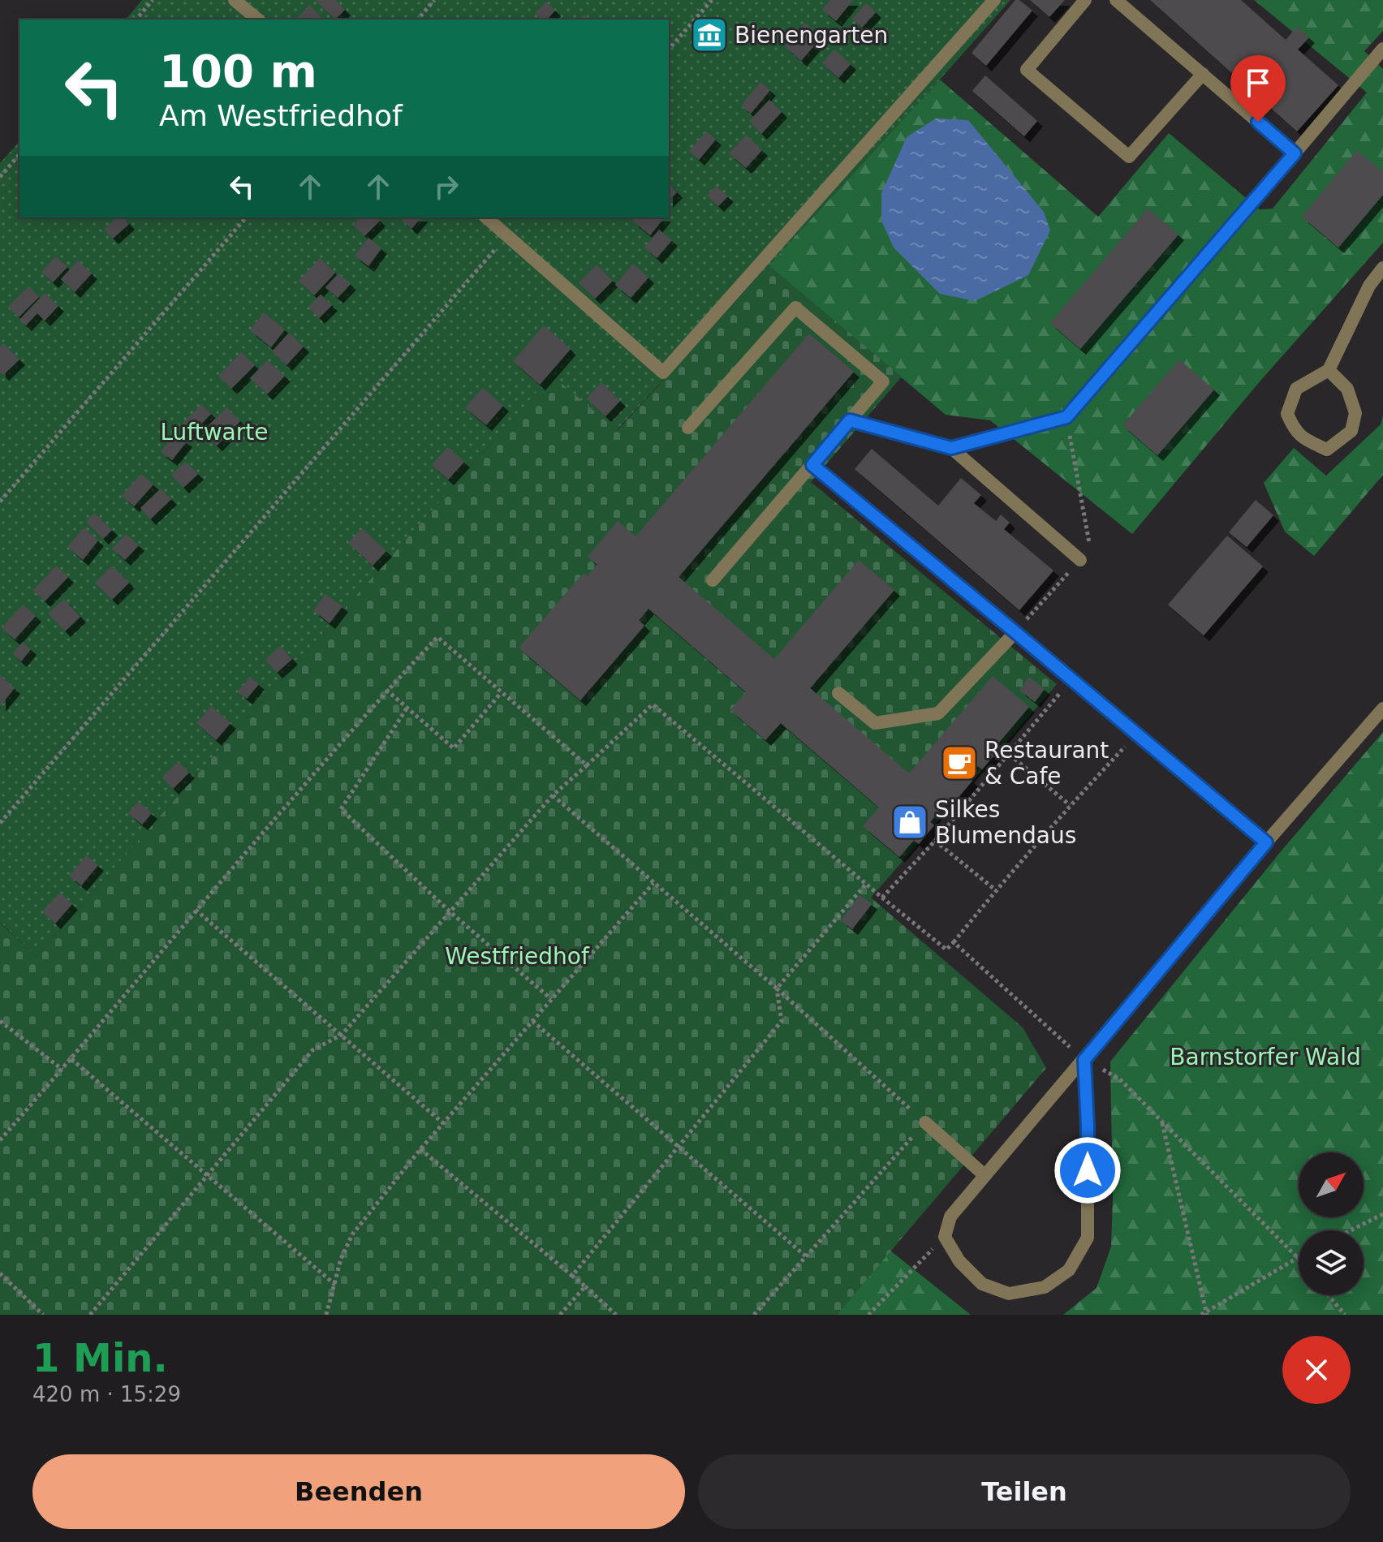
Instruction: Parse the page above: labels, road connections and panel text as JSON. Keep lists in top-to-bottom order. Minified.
{"parks":["Luftwarte","Westfriedhof","Barnstorfer Wald"],"places":{"museum":["Bienengarten"],"cafe":["Restaurant & Cafe"],"shop":["Silkes Blumendaus"]},"north":"top right","page":{"turn":["100 m","Am Westfriedhof"],"heading":["1 Min.","420 m · 15:29"],"buttons":["Beenden","Teilen"]}}
